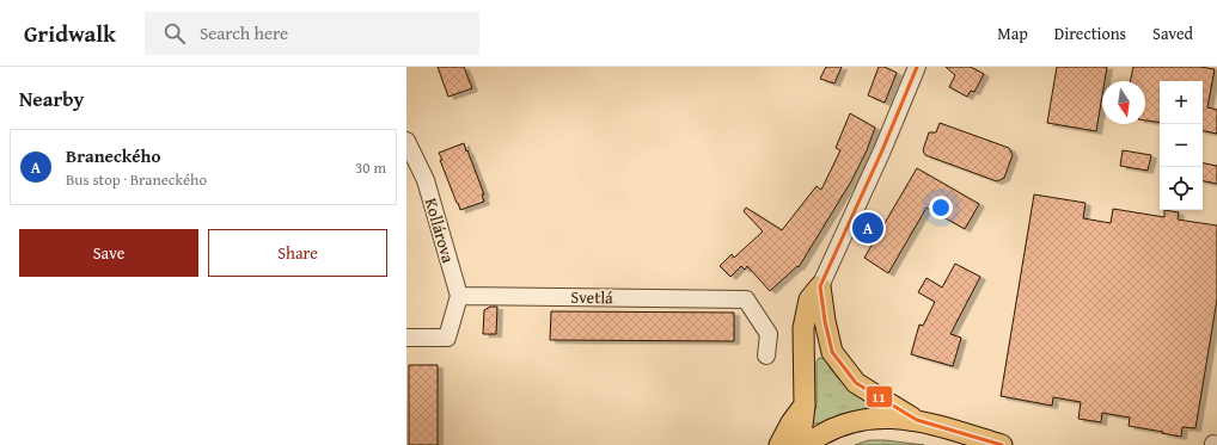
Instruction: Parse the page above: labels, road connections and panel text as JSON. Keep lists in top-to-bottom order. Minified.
{"streets":{"street":["Kollárova","Svetlá"]},"crossings":[["Kollárova","Svetlá"]],"lines":["transit line 11"],"north":"bottom","page":{"header":"Gridwalk","search":"Search here","nav":["Map","Directions","Saved"],"heading":"Nearby","map_buttons":["+","−"],"list":[{"mark":"A","name":"Braneckého","note":"Bus stop · Braneckého","value":"30 m"}],"pins":"A","buttons":["Save","Share"]}}
